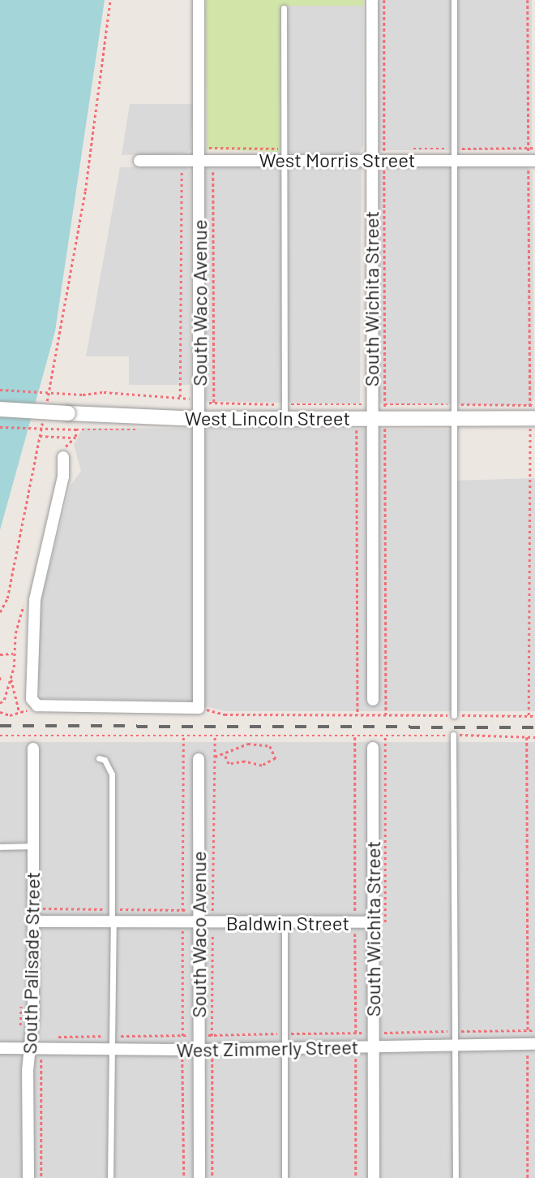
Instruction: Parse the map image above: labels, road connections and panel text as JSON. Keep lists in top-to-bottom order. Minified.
{"streets":{"street":["West Morris Street","South Wichita Street","South Waco Avenue","West Lincoln Street","Baldwin Street","South Palisade Street","West Zimmerly Street"]},"crossings":[["West Morris Street","South Wichita Street"],["West Morris Street","South Waco Avenue"],["South Wichita Street","West Lincoln Street"],["South Wichita Street","Baldwin Street"],["South Wichita Street","West Zimmerly Street"],["South Waco Avenue","West Lincoln Street"],["South Waco Avenue","Baldwin Street"],["South Waco Avenue","West Zimmerly Street"],["Baldwin Street","South Palisade Street"],["South Palisade Street","West Zimmerly Street"]]}
